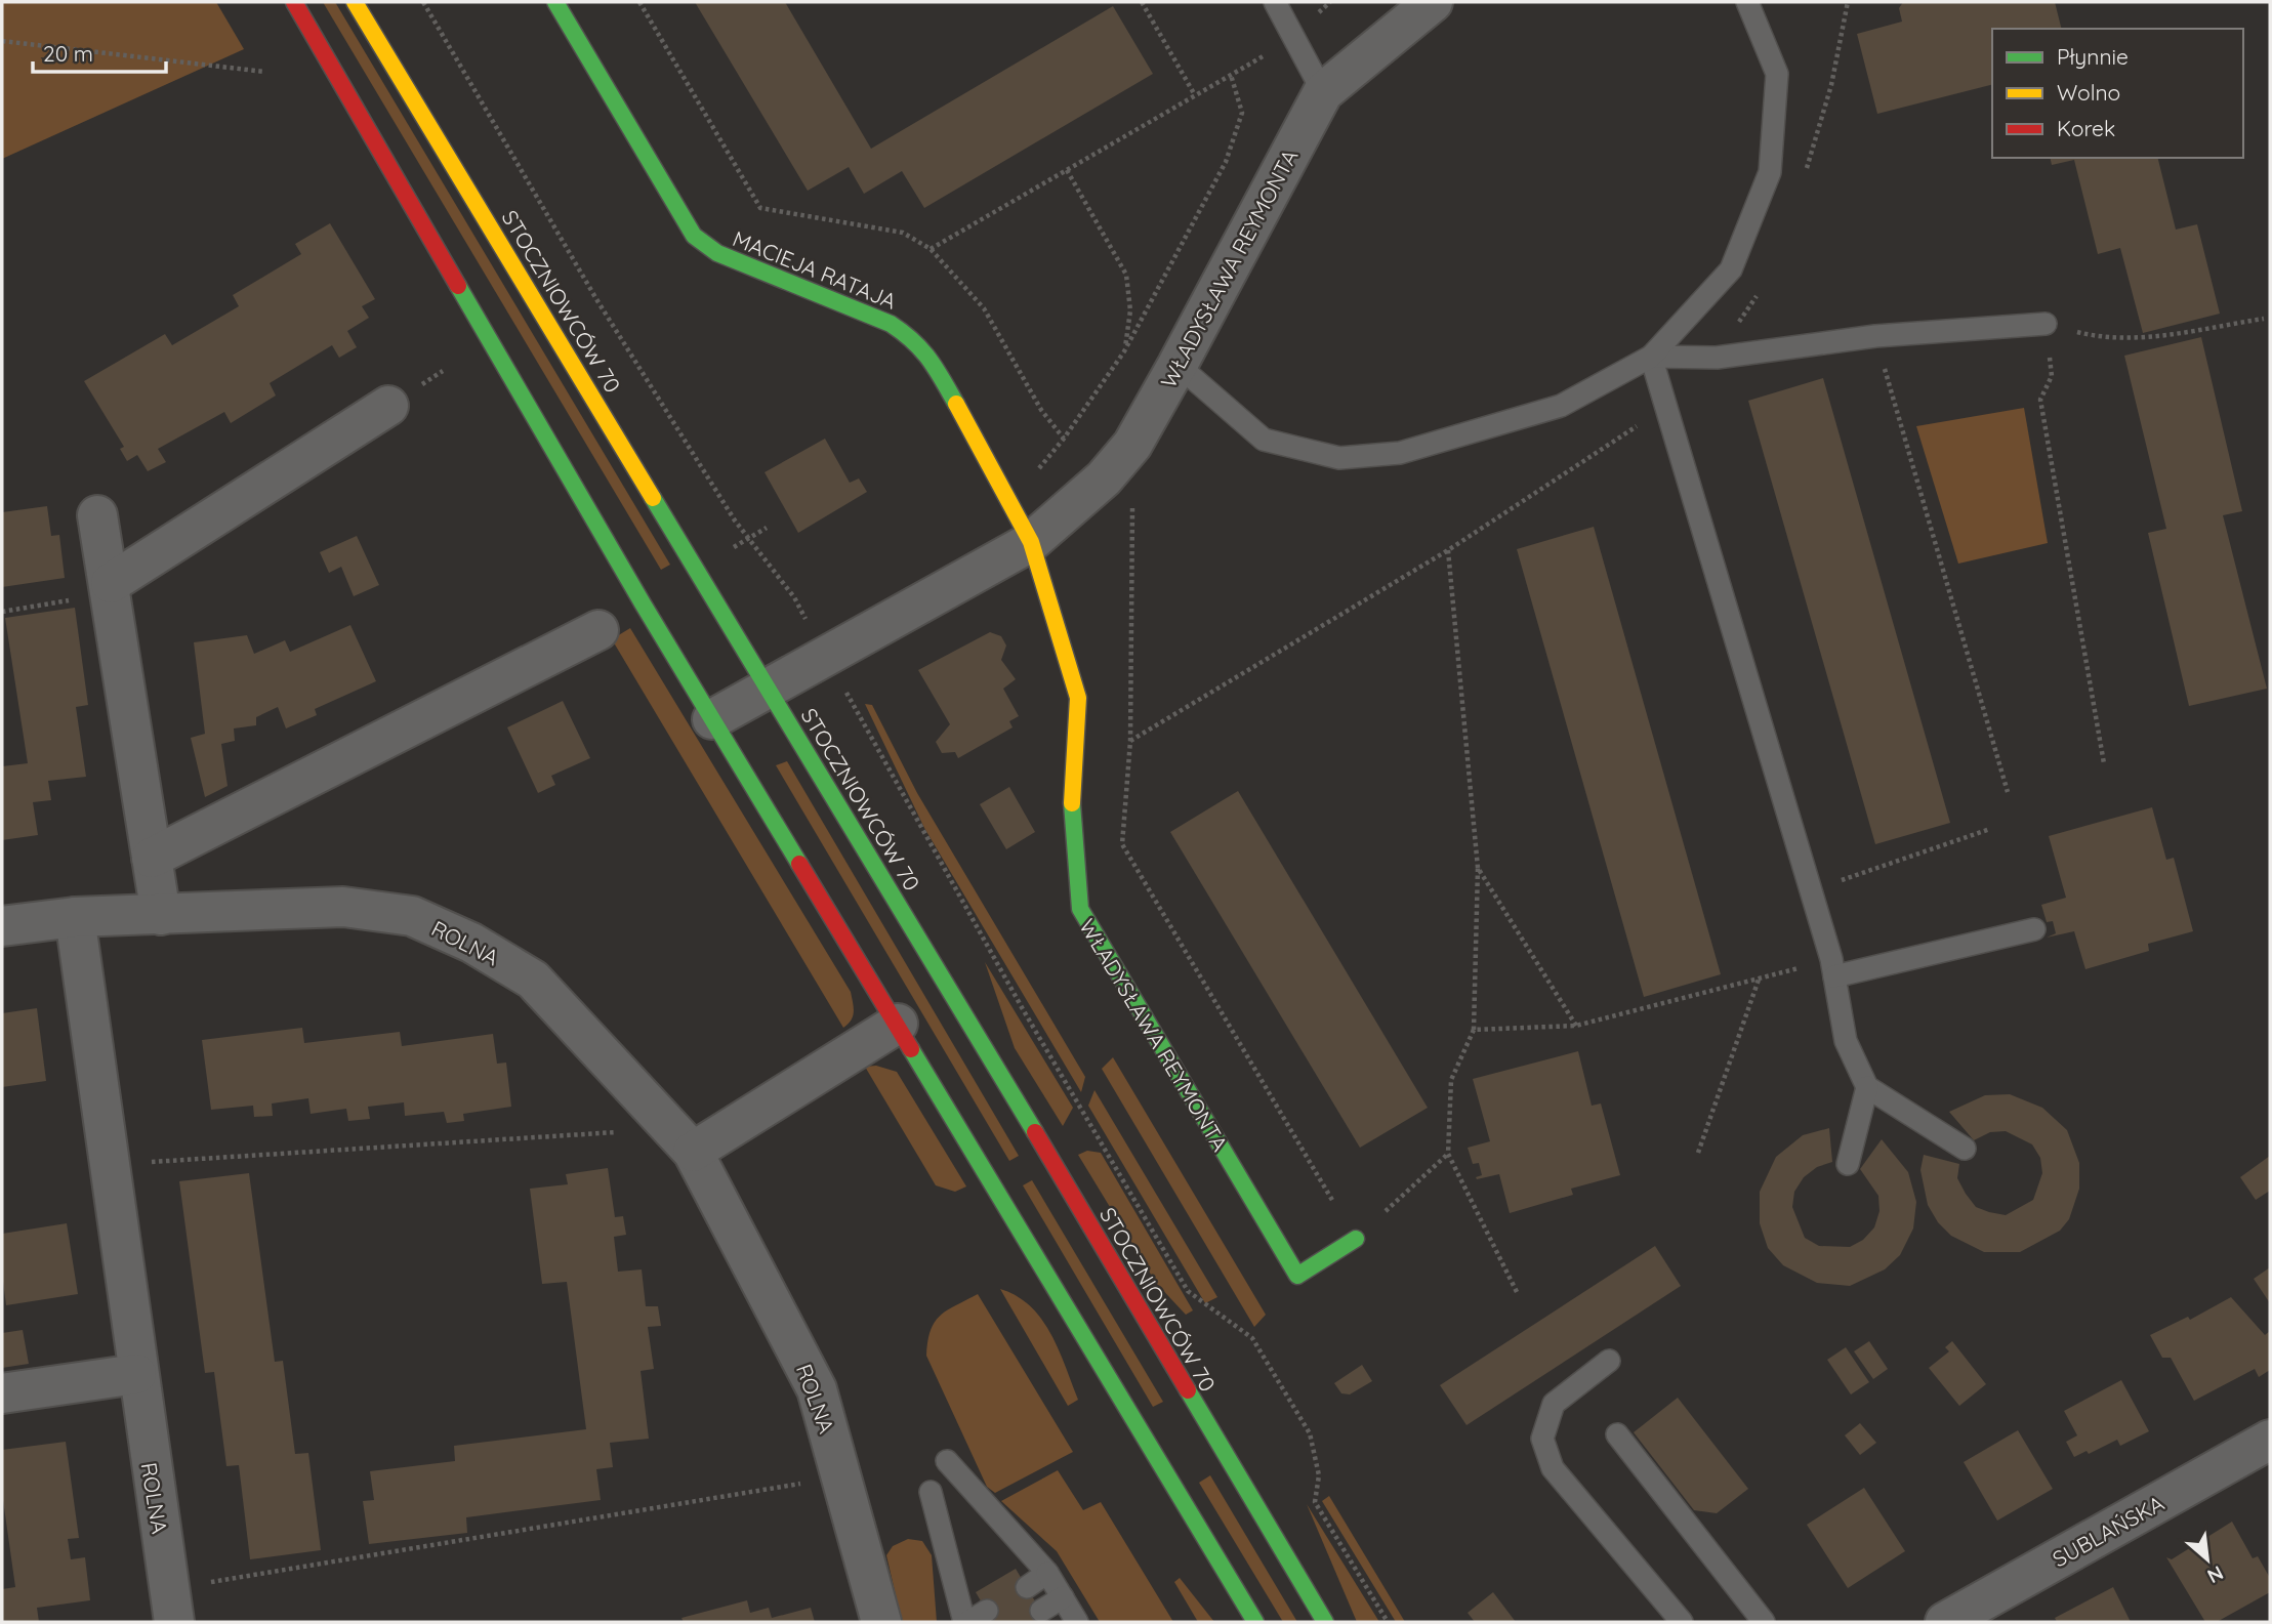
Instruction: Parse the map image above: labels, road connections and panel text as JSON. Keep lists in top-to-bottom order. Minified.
{"streets":{"street":["WŁADYSŁAWA REYMONTA","MACIEJA RATAJA","STOCZNIOWCÓW 70","ROLNA","SUBLAŃSKA"]},"crossings":[["WŁADYSŁAWA REYMONTA","MACIEJA RATAJA"],["WŁADYSŁAWA REYMONTA","STOCZNIOWCÓW 70"]],"legend":["Płynnie","Wolno","Korek"],"scale_bar":"20 m","north":"bottom right"}
